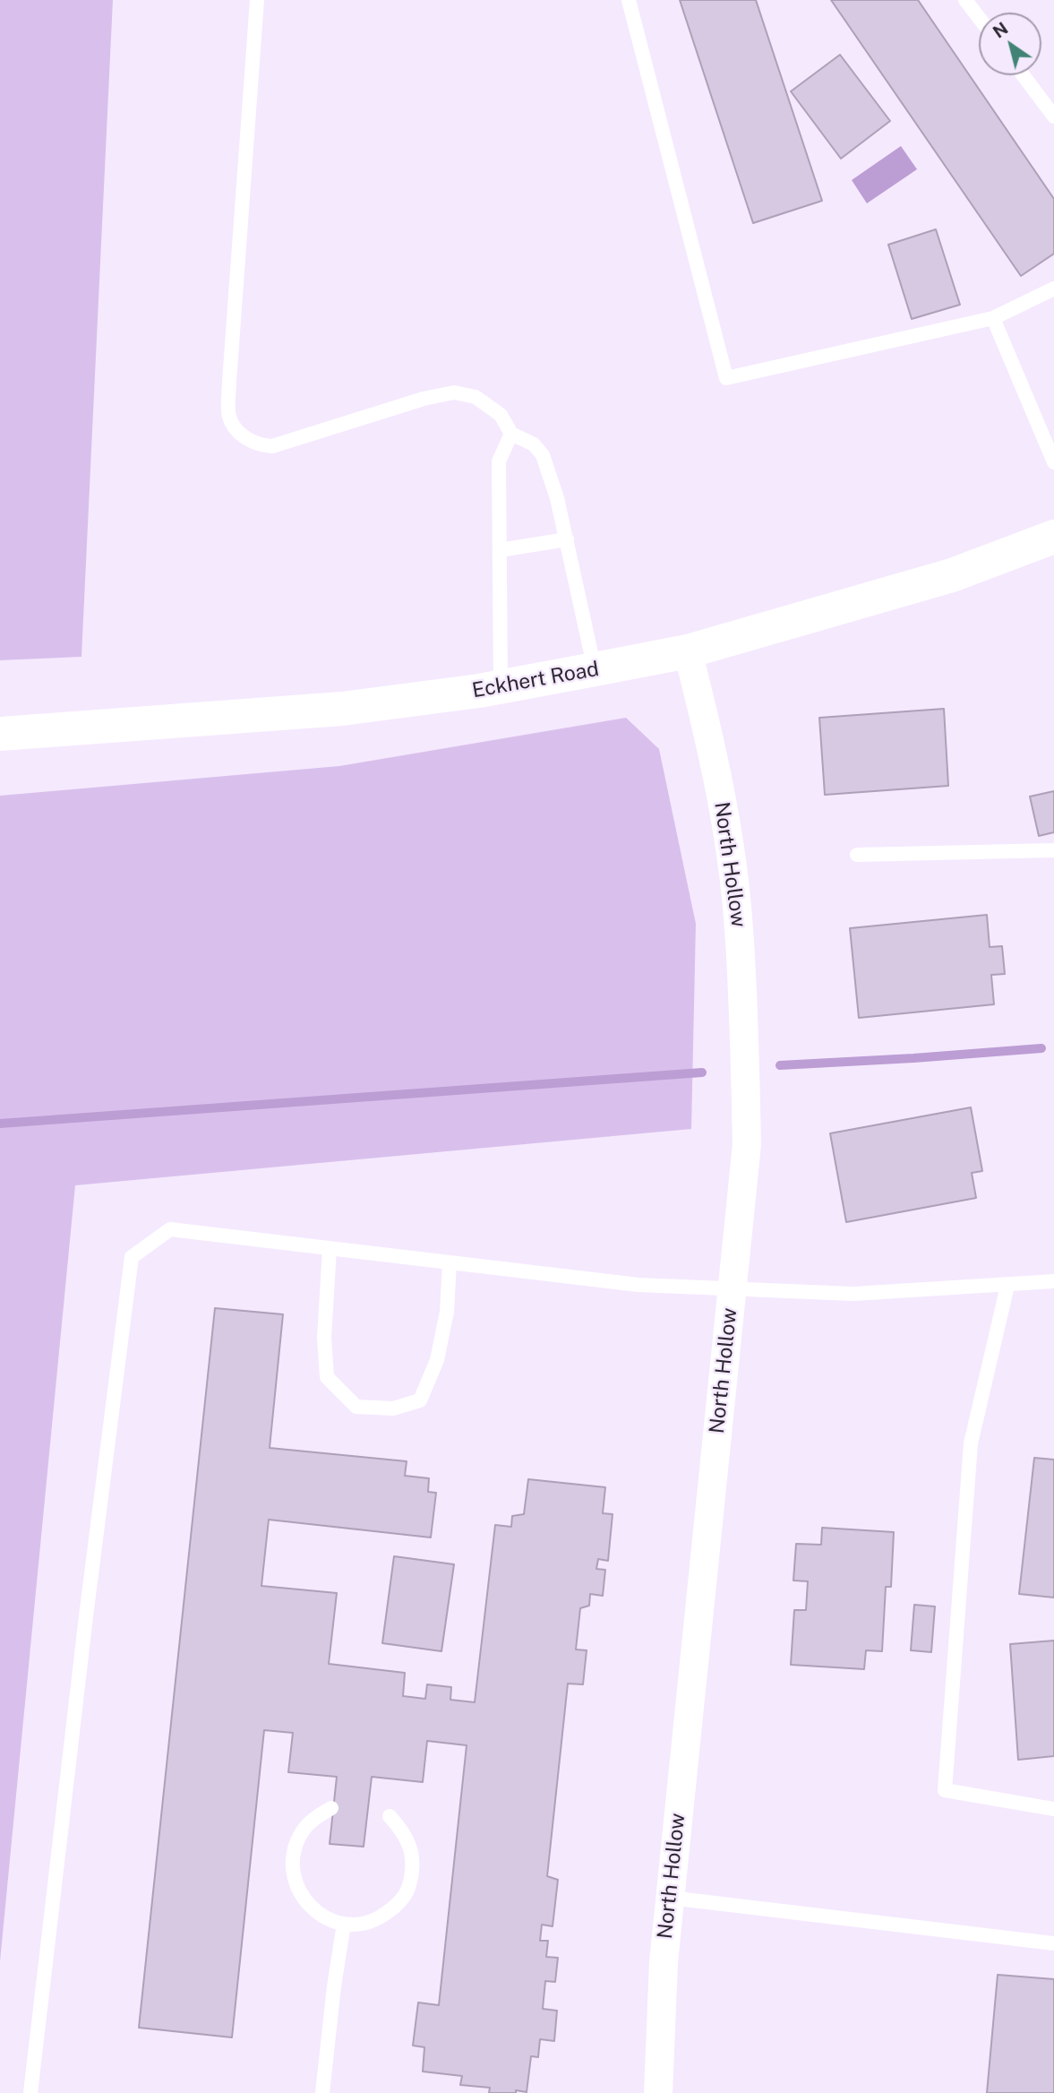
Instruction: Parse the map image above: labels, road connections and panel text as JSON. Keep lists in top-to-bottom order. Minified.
{"streets":{"main road":["Eckhert Road"],"street":["North Hollow"]},"crossings":[["Eckhert Road","North Hollow"]],"north":"top left"}
